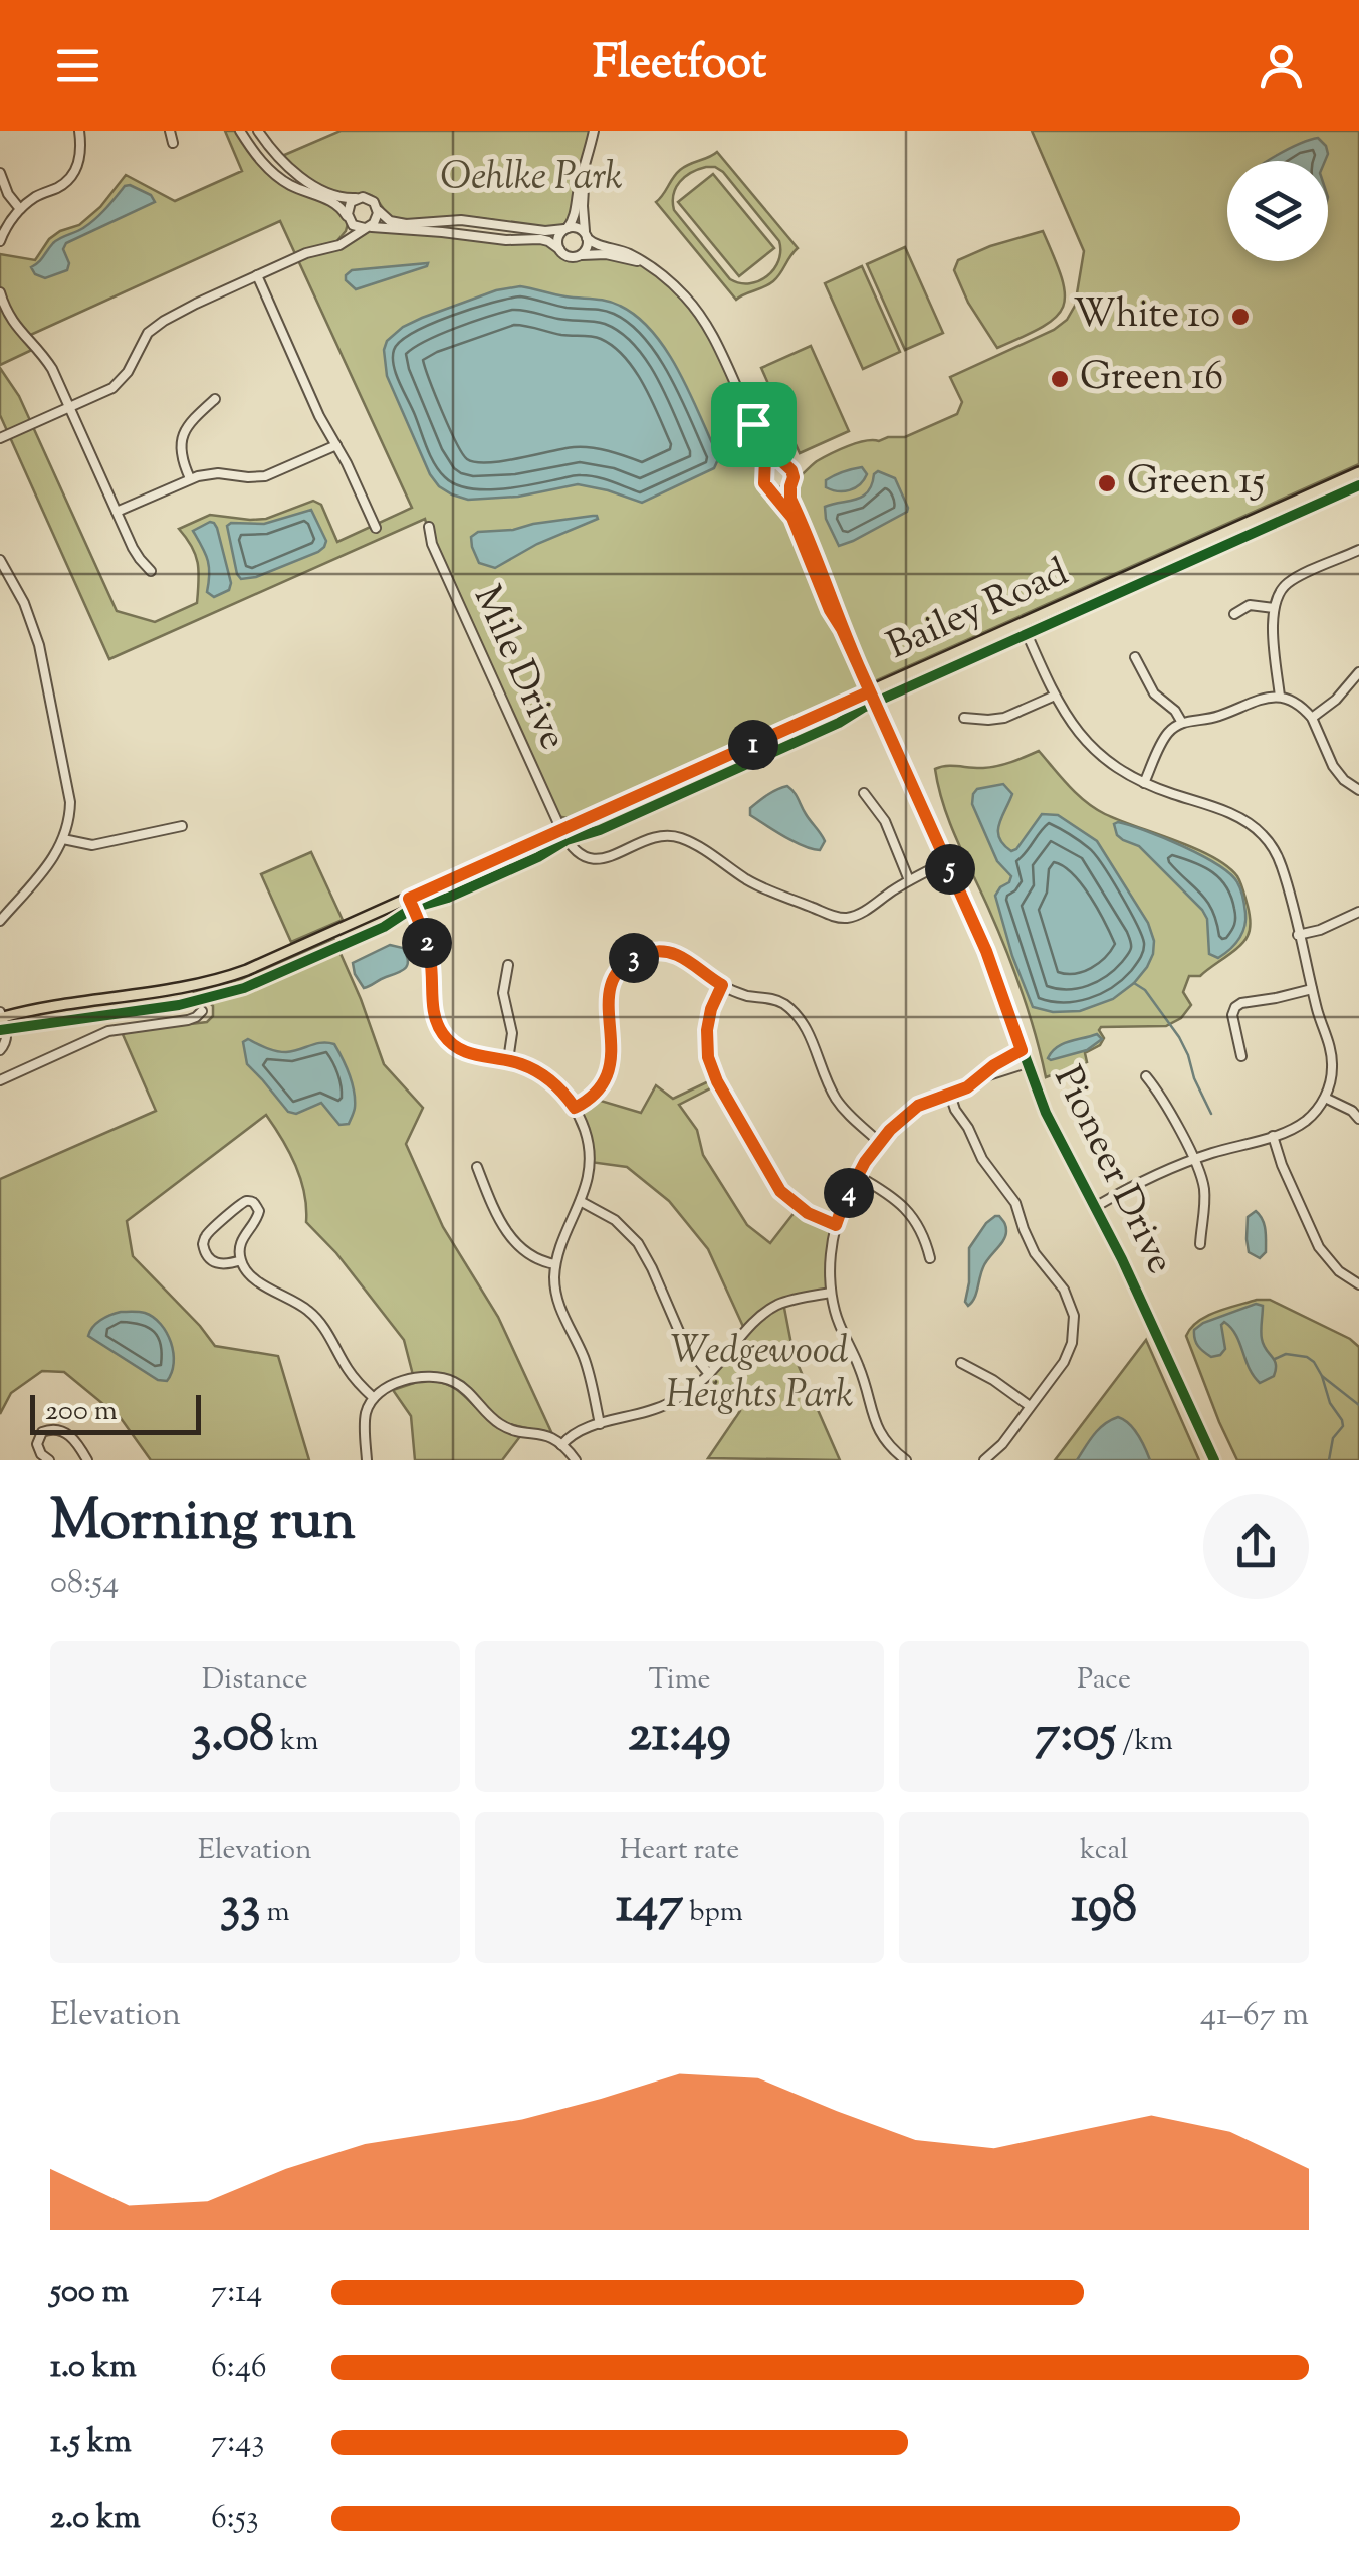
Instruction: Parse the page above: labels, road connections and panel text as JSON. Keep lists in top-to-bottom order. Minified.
{"streets":{"main road":["Bailey Road"],"street":["Mile Drive","Pioneer Drive"]},"crossings":[["Bailey Road","Mile Drive"],["Bailey Road","Pioneer Drive"]],"parks":["Oehlke Park","Wedgewood Heights Park"],"places":["White 10","Green 16","Green 15"],"scale_bar":"200 m","page":{"header":"Fleetfoot","pins":["1","5","2","3","4"],"scale":"200 m","heading":["Morning run","08:54"],"stats":[["Distance","3.08 km"],["Time","21:49"],["Pace","7:05 /km"],["Elevation","33 m"],["Heart rate","147 bpm"],["kcal","198"]],"chart":["Elevation","41–67 m"],"list":[{"name":"500 m","note":"7:14"},{"name":"1.0 km","note":"6:46"},{"name":"1.5 km","note":"7:43"},{"name":"2.0 km","note":"6:53"}]}}
